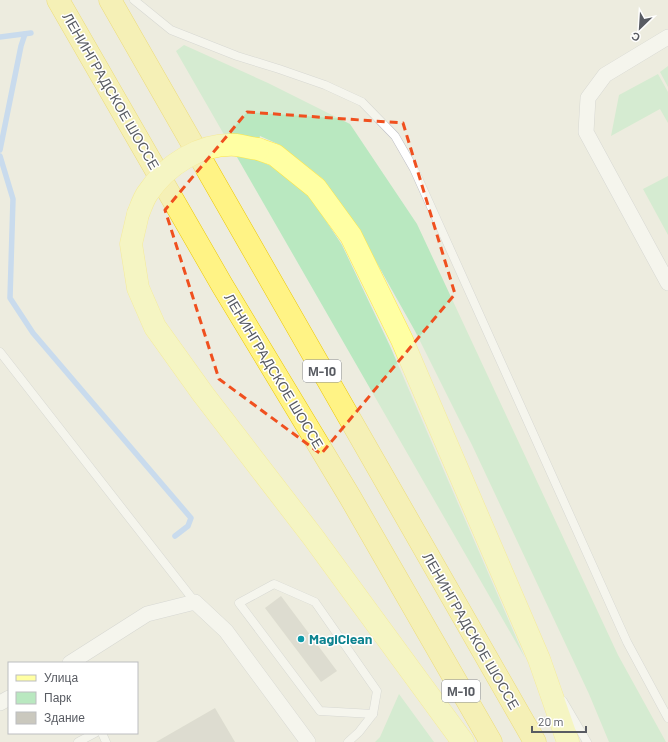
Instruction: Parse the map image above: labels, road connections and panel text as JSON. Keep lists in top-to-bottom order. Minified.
{"streets":{"highway":["ЛЕНИНГРАДСКОЕ ШОССЕ","М-10"]},"places":["MagiClean"],"legend":["Улица","Парк","Здание"],"scale_bar":"20 m","north":"bottom left"}
